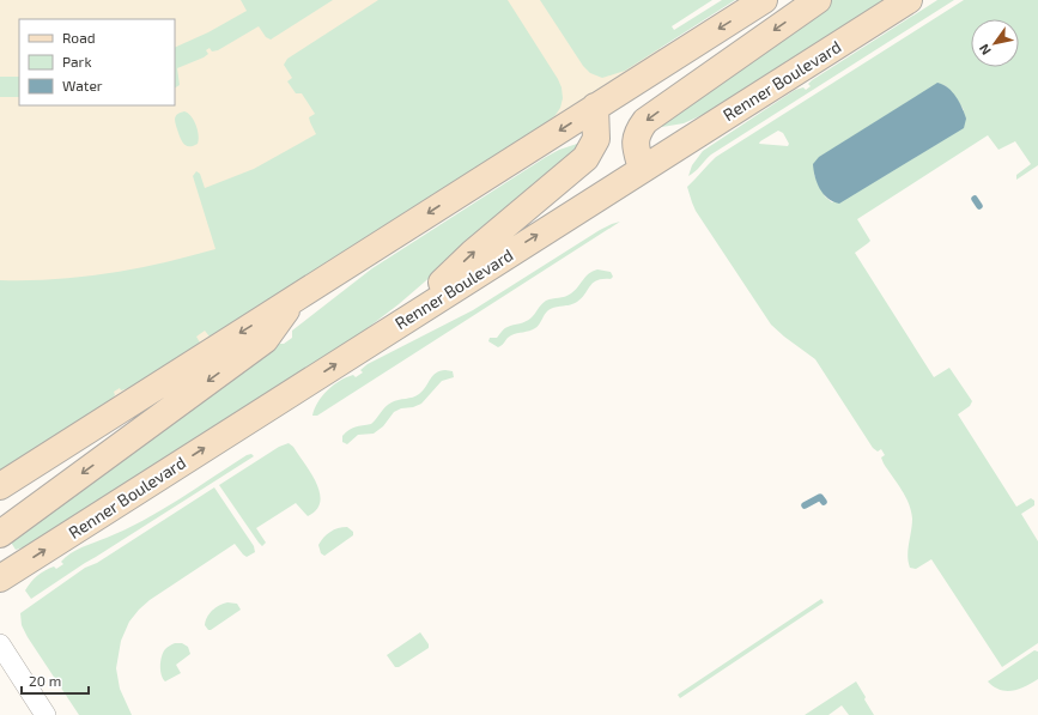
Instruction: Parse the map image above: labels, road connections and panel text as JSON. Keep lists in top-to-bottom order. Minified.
{"streets":{"main road":["Renner Boulevard"]},"legend":["Road","Park","Water"],"scale_bar":"20 m","north":"bottom left"}
